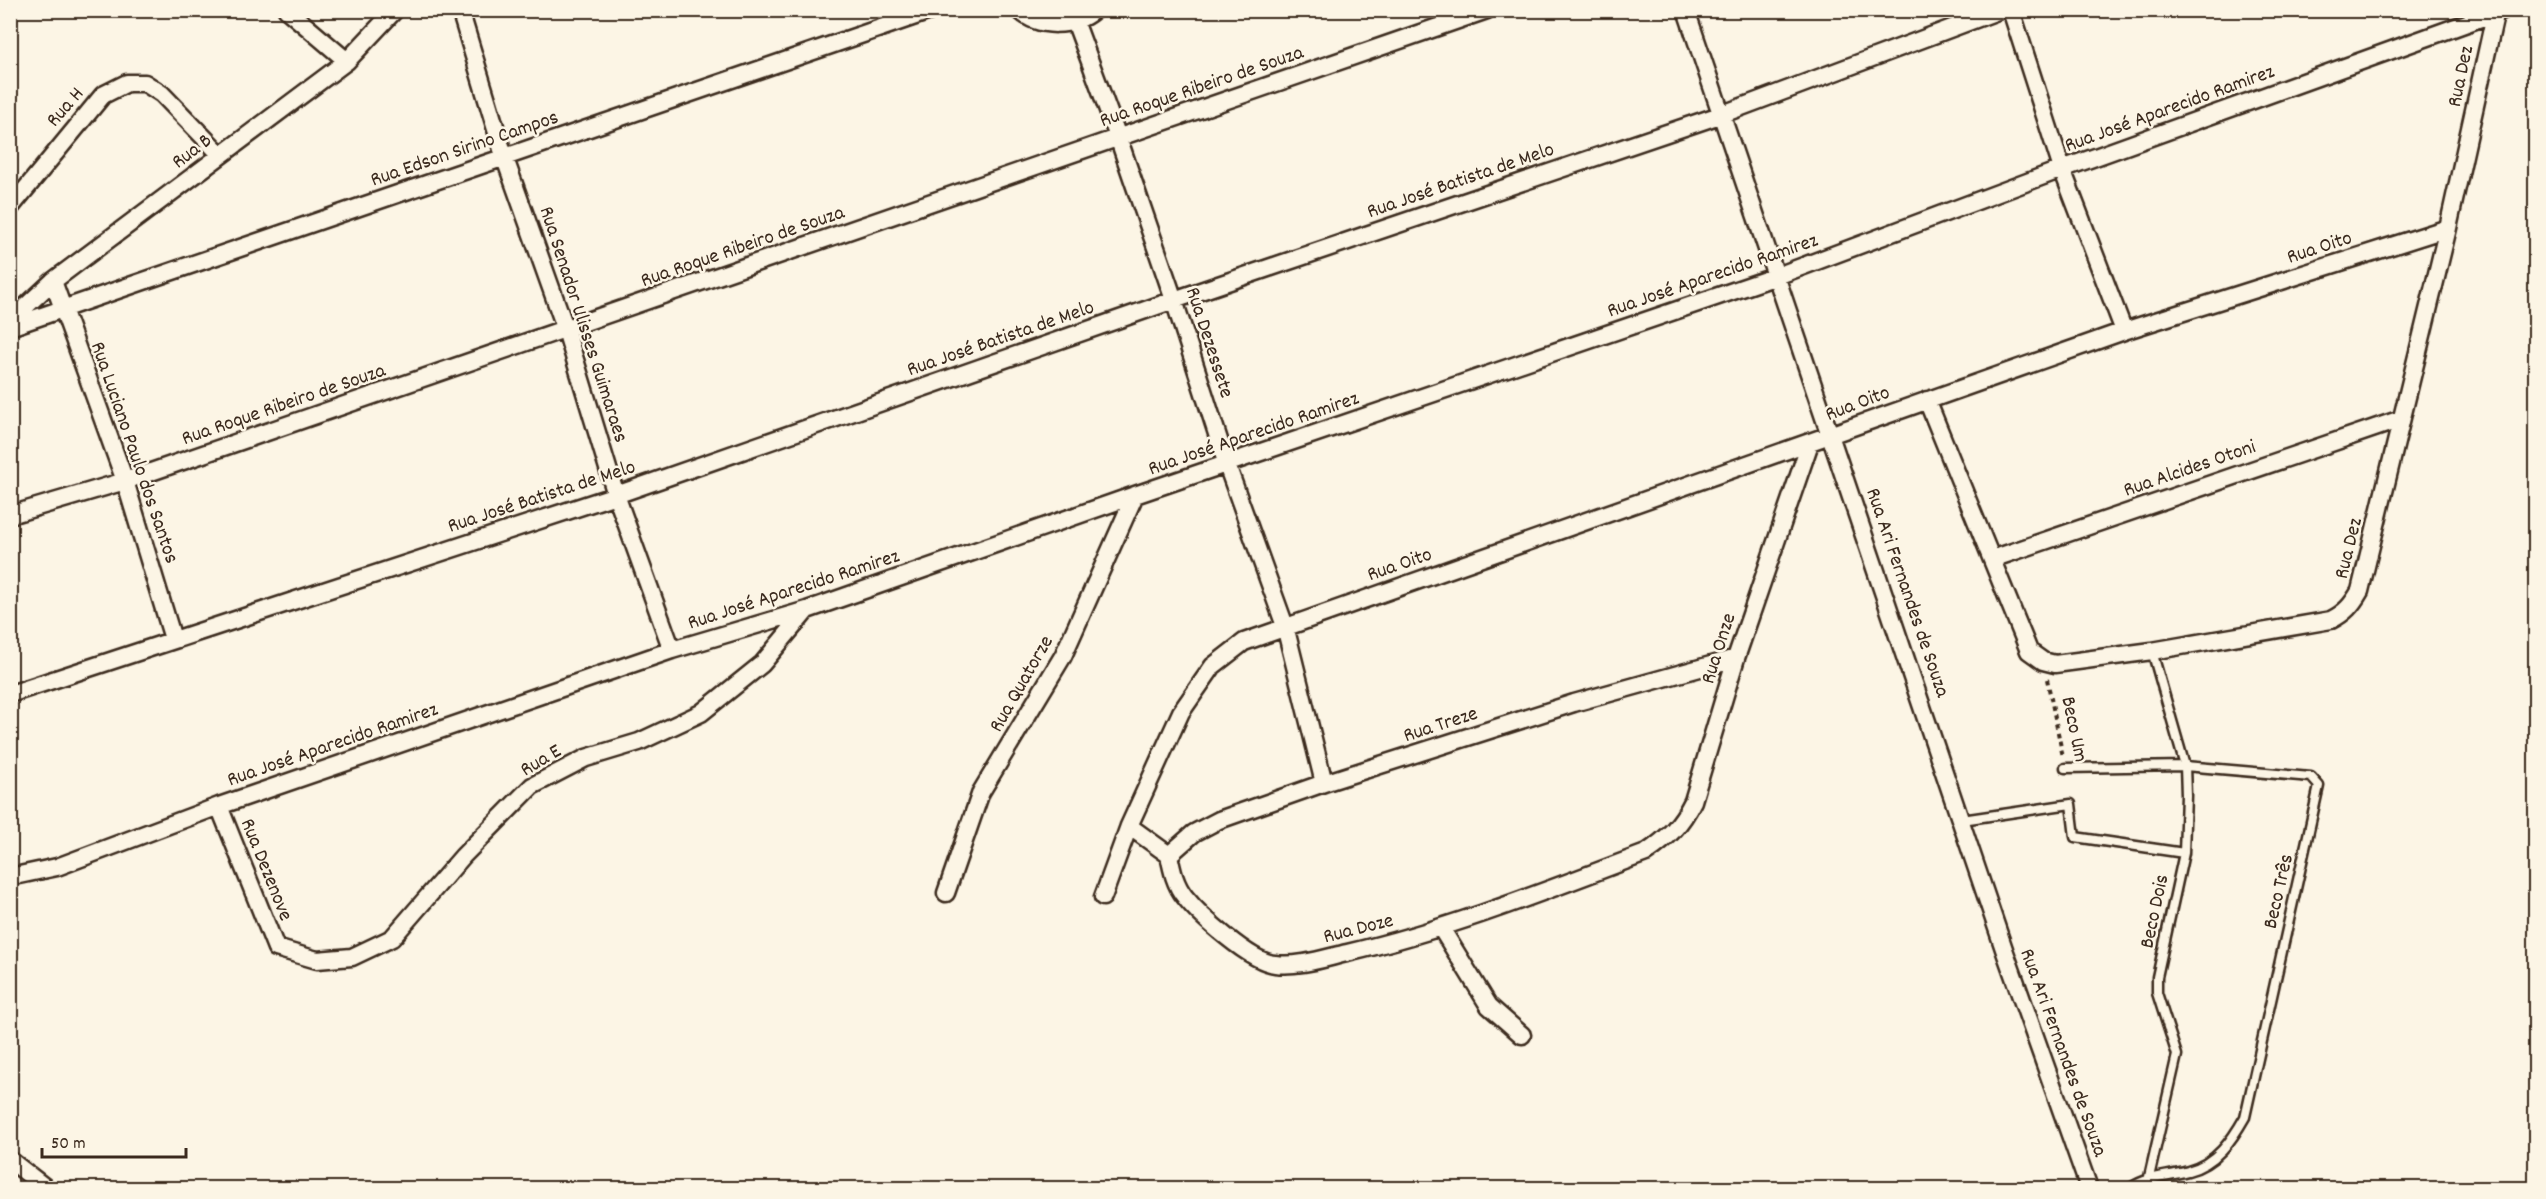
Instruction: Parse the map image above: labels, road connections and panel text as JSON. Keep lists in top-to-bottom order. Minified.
{"streets":{"street":["Rua Dez","Rua Roque Ribeiro de Souza","Rua H","Rua José Aparecido Ramirez","Rua Edson Sirino Campos","Rua B","Rua José Batista de Melo","Rua Oito","Rua Senador Ulisses Guimaraes","Rua Dezessete","Rua Luciano Paulo dos Santos","Rua Alcides Otoni","Rua Ari Fernandes de Souza","Rua Onze","Rua Quatorze","Rua Treze","Rua E","Rua Dezenove","Rua Doze"],"lane":["Beco Três","Beco Dois"],"path":["Beco Um"]},"crossings":[["Rua Dez","Rua José Aparecido Ramirez"],["Rua Dez","Rua Oito"],["Rua Dez","Rua Alcides Otoni"],["Rua Dez","Beco Um"],["Rua Dez","Beco Dois"],["Rua Roque Ribeiro de Souza","Rua Senador Ulisses Guimaraes"],["Rua Roque Ribeiro de Souza","Rua Dezessete"],["Rua Roque Ribeiro de Souza","Rua Luciano Paulo dos Santos"],["Rua H","Rua B"],["Rua José Aparecido Ramirez","Rua Senador Ulisses Guimaraes"],["Rua José Aparecido Ramirez","Rua Dezessete"],["Rua José Aparecido Ramirez","Rua Ari Fernandes de Souza"],["Rua José Aparecido Ramirez","Rua Quatorze"],["Rua José Aparecido Ramirez","Rua E"],["Rua José Aparecido Ramirez","Rua Dezenove"],["Rua Edson Sirino Campos","Rua Senador Ulisses Guimaraes"],["Rua Edson Sirino Campos","Rua Luciano Paulo dos Santos"],["Rua B","Rua Luciano Paulo dos Santos"],["Rua José Batista de Melo","Rua Senador Ulisses Guimaraes"],["Rua José Batista de Melo","Rua Dezessete"],["Rua José Batista de Melo","Rua Luciano Paulo dos Santos"],["Rua José Batista de Melo","Rua Ari Fernandes de Souza"],["Rua Oito","Rua Dezessete"],["Rua Oito","Rua Ari Fernandes de Souza"],["Rua Oito","Rua Onze"],["Rua Dezessete","Rua Treze"],["Rua Onze","Rua Treze"],["Rua Onze","Rua Doze"],["Rua Treze","Rua Doze"],["Beco Um","Beco Três"],["Rua E","Rua Dezenove"],["Beco Três","Beco Dois"]],"scale_bar":"50 m"}
